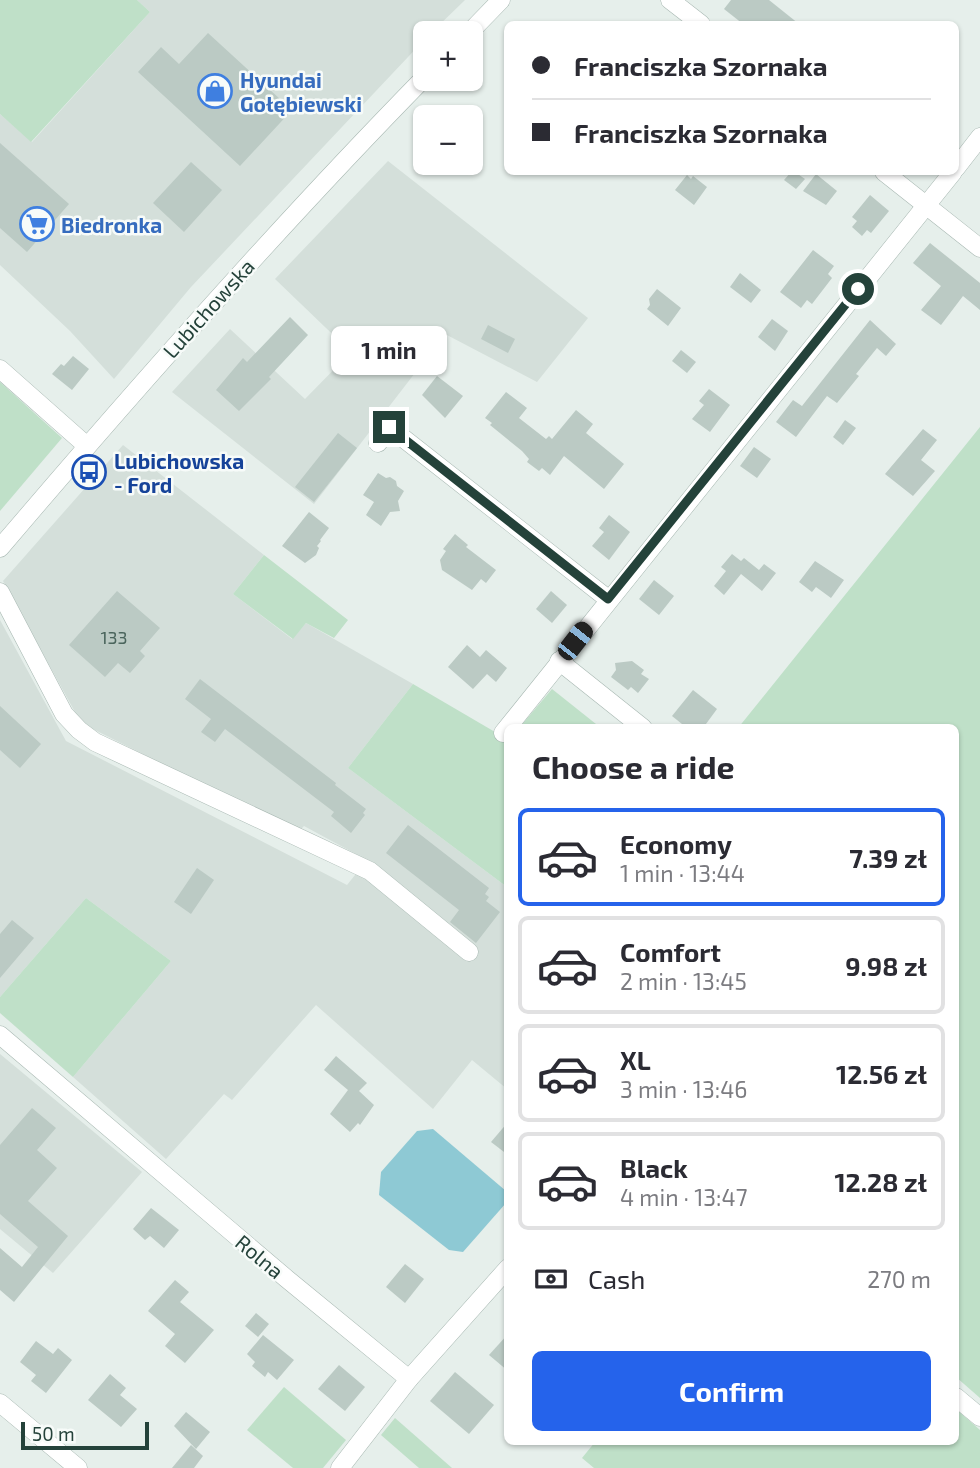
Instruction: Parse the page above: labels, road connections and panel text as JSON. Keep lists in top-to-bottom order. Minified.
{"streets":{"street":["Lubichowska","Rolna"]},"places":{"shop":["Hyundai Gołębiewski"],"supermarket":["Biedronka"],"bus stop":["Lubichowska - Ford"]},"house_numbers":["133"],"scale_bar":"50 m","page":{"map_buttons":["+","−"],"banner":["Franciszka Szornaka","Franciszka Szornaka"],"bubble":"1 min","heading":"Choose a ride","list":[{"name":"Economy","note":"1 min · 13:44","value":"7.39 zł"},{"name":"Comfort","note":"2 min · 13:45","value":"9.98 zł"},{"name":"XL","note":"3 min · 13:46","value":"12.56 zł"},{"name":"Black","note":"4 min · 13:47","value":"12.28 zł"}],"pay":["Cash","270 m"],"buttons":"Confirm","scale":"50 m"}}
